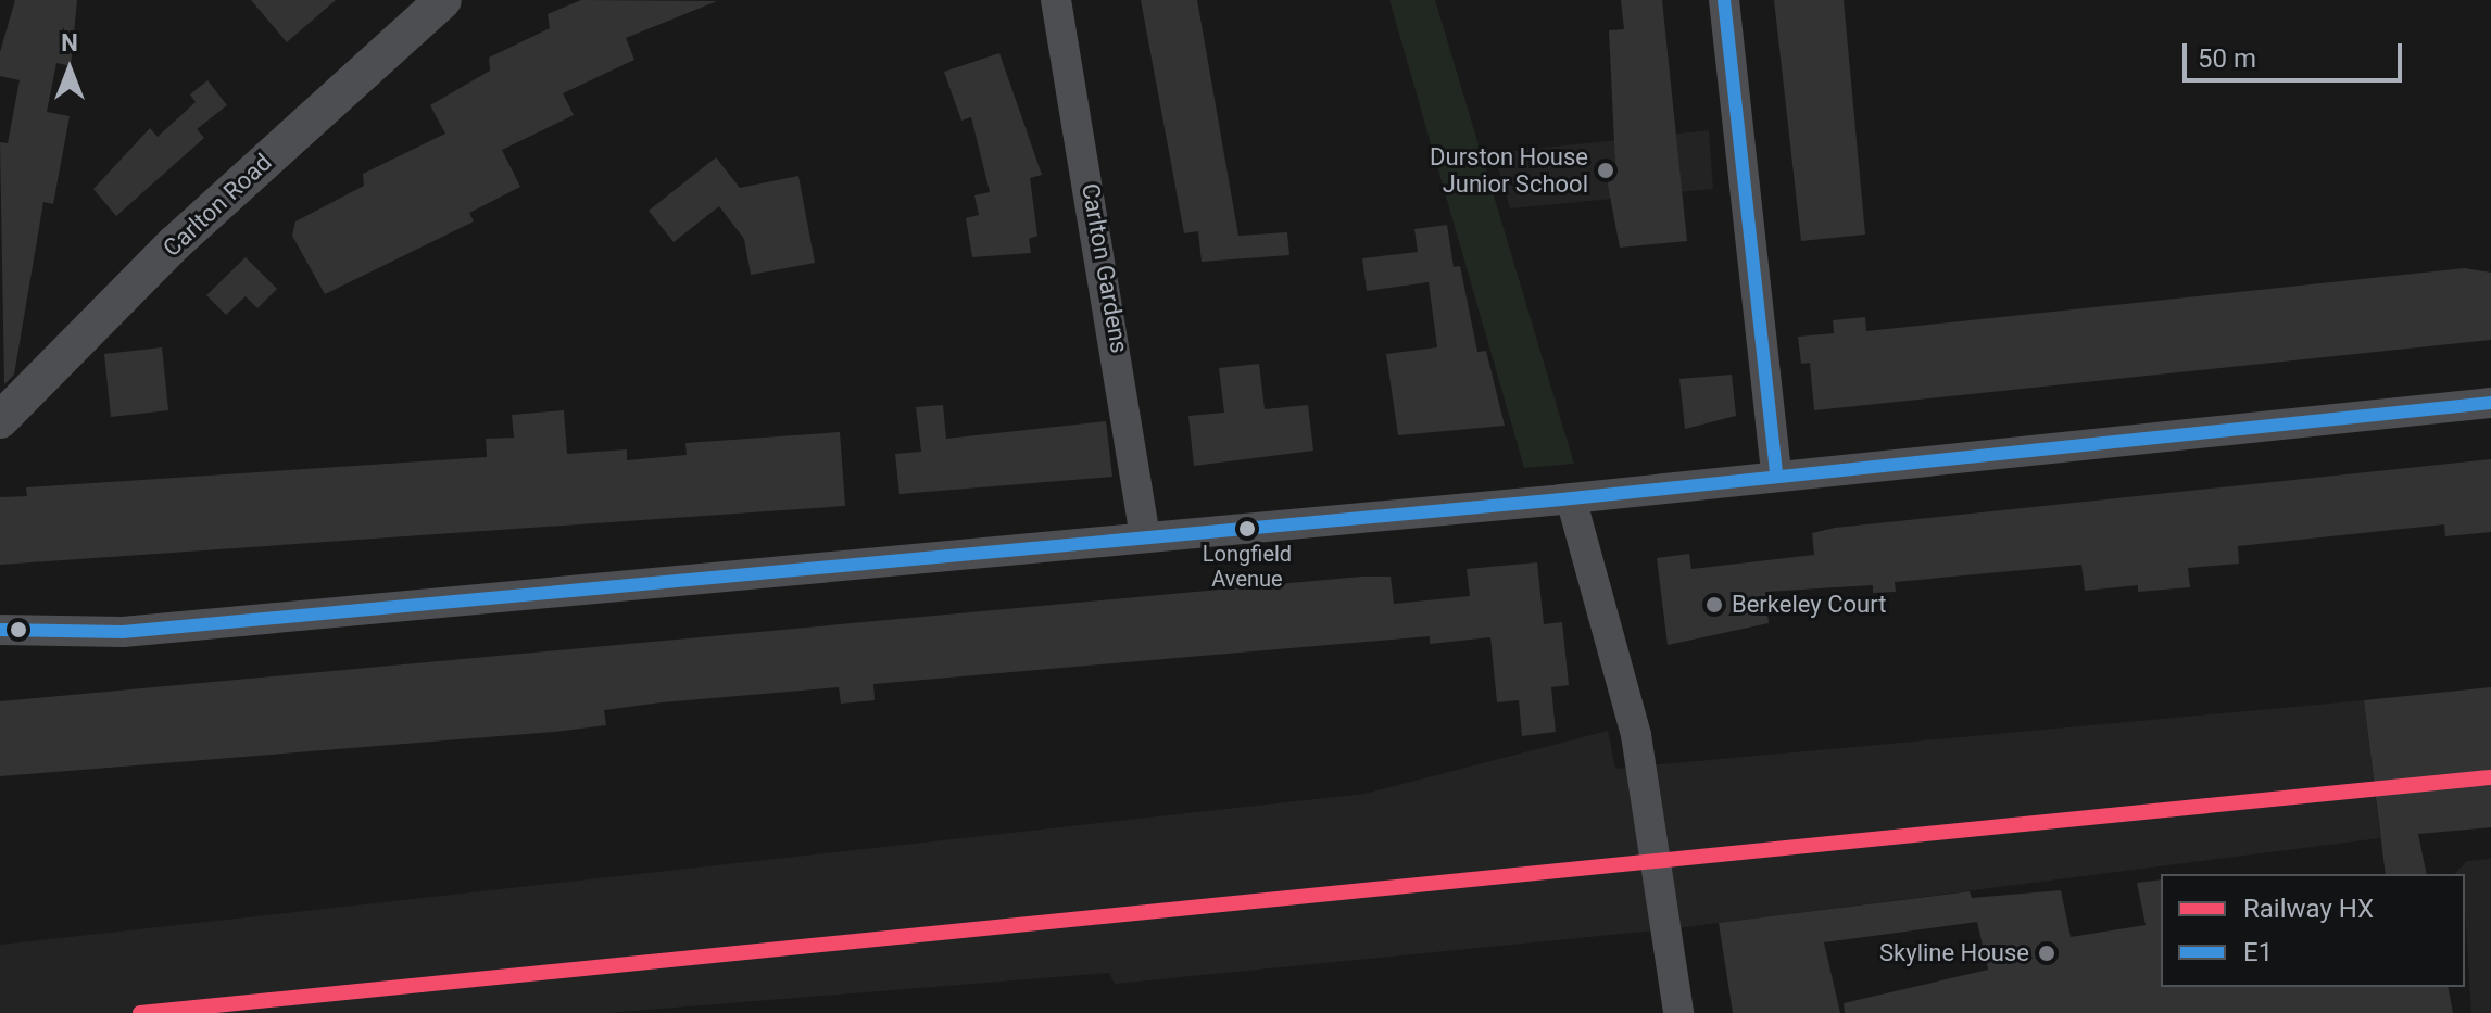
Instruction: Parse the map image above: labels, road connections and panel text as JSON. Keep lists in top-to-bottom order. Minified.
{"streets":{"street":["Carlton Road","Carlton Gardens"]},"places":["Durston House Junior School","Longfield Avenue","Berkeley Court","Skyline House"],"lines":["transit line E1","rail line HX"],"legend":["Railway HX","E1"],"scale_bar":"50 m","north":"top"}
